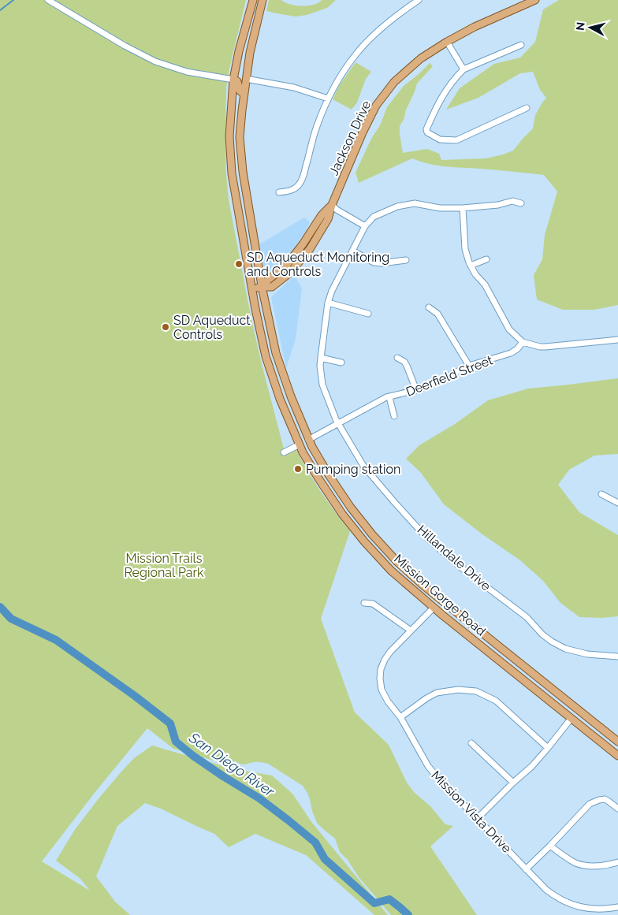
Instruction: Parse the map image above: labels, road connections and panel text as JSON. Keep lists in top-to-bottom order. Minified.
{"streets":{"main road":["Jackson Drive","Mission Gorge Road"],"street":["Deerfield Street","Hillandale Drive","Mission Vista Drive"]},"crossings":[["Jackson Drive","Mission Gorge Road"],["Deerfield Street","Hillandale Drive"],["Deerfield Street","Mission Gorge Road"],["Mission Gorge Road","Mission Vista Drive"]],"water":["San Diego River"],"parks":["Mission Trails Regional Park"],"places":["SD Aqueduct Monitoring and Controls","SD Aqueduct Controls","Pumping station"],"north":"left"}
